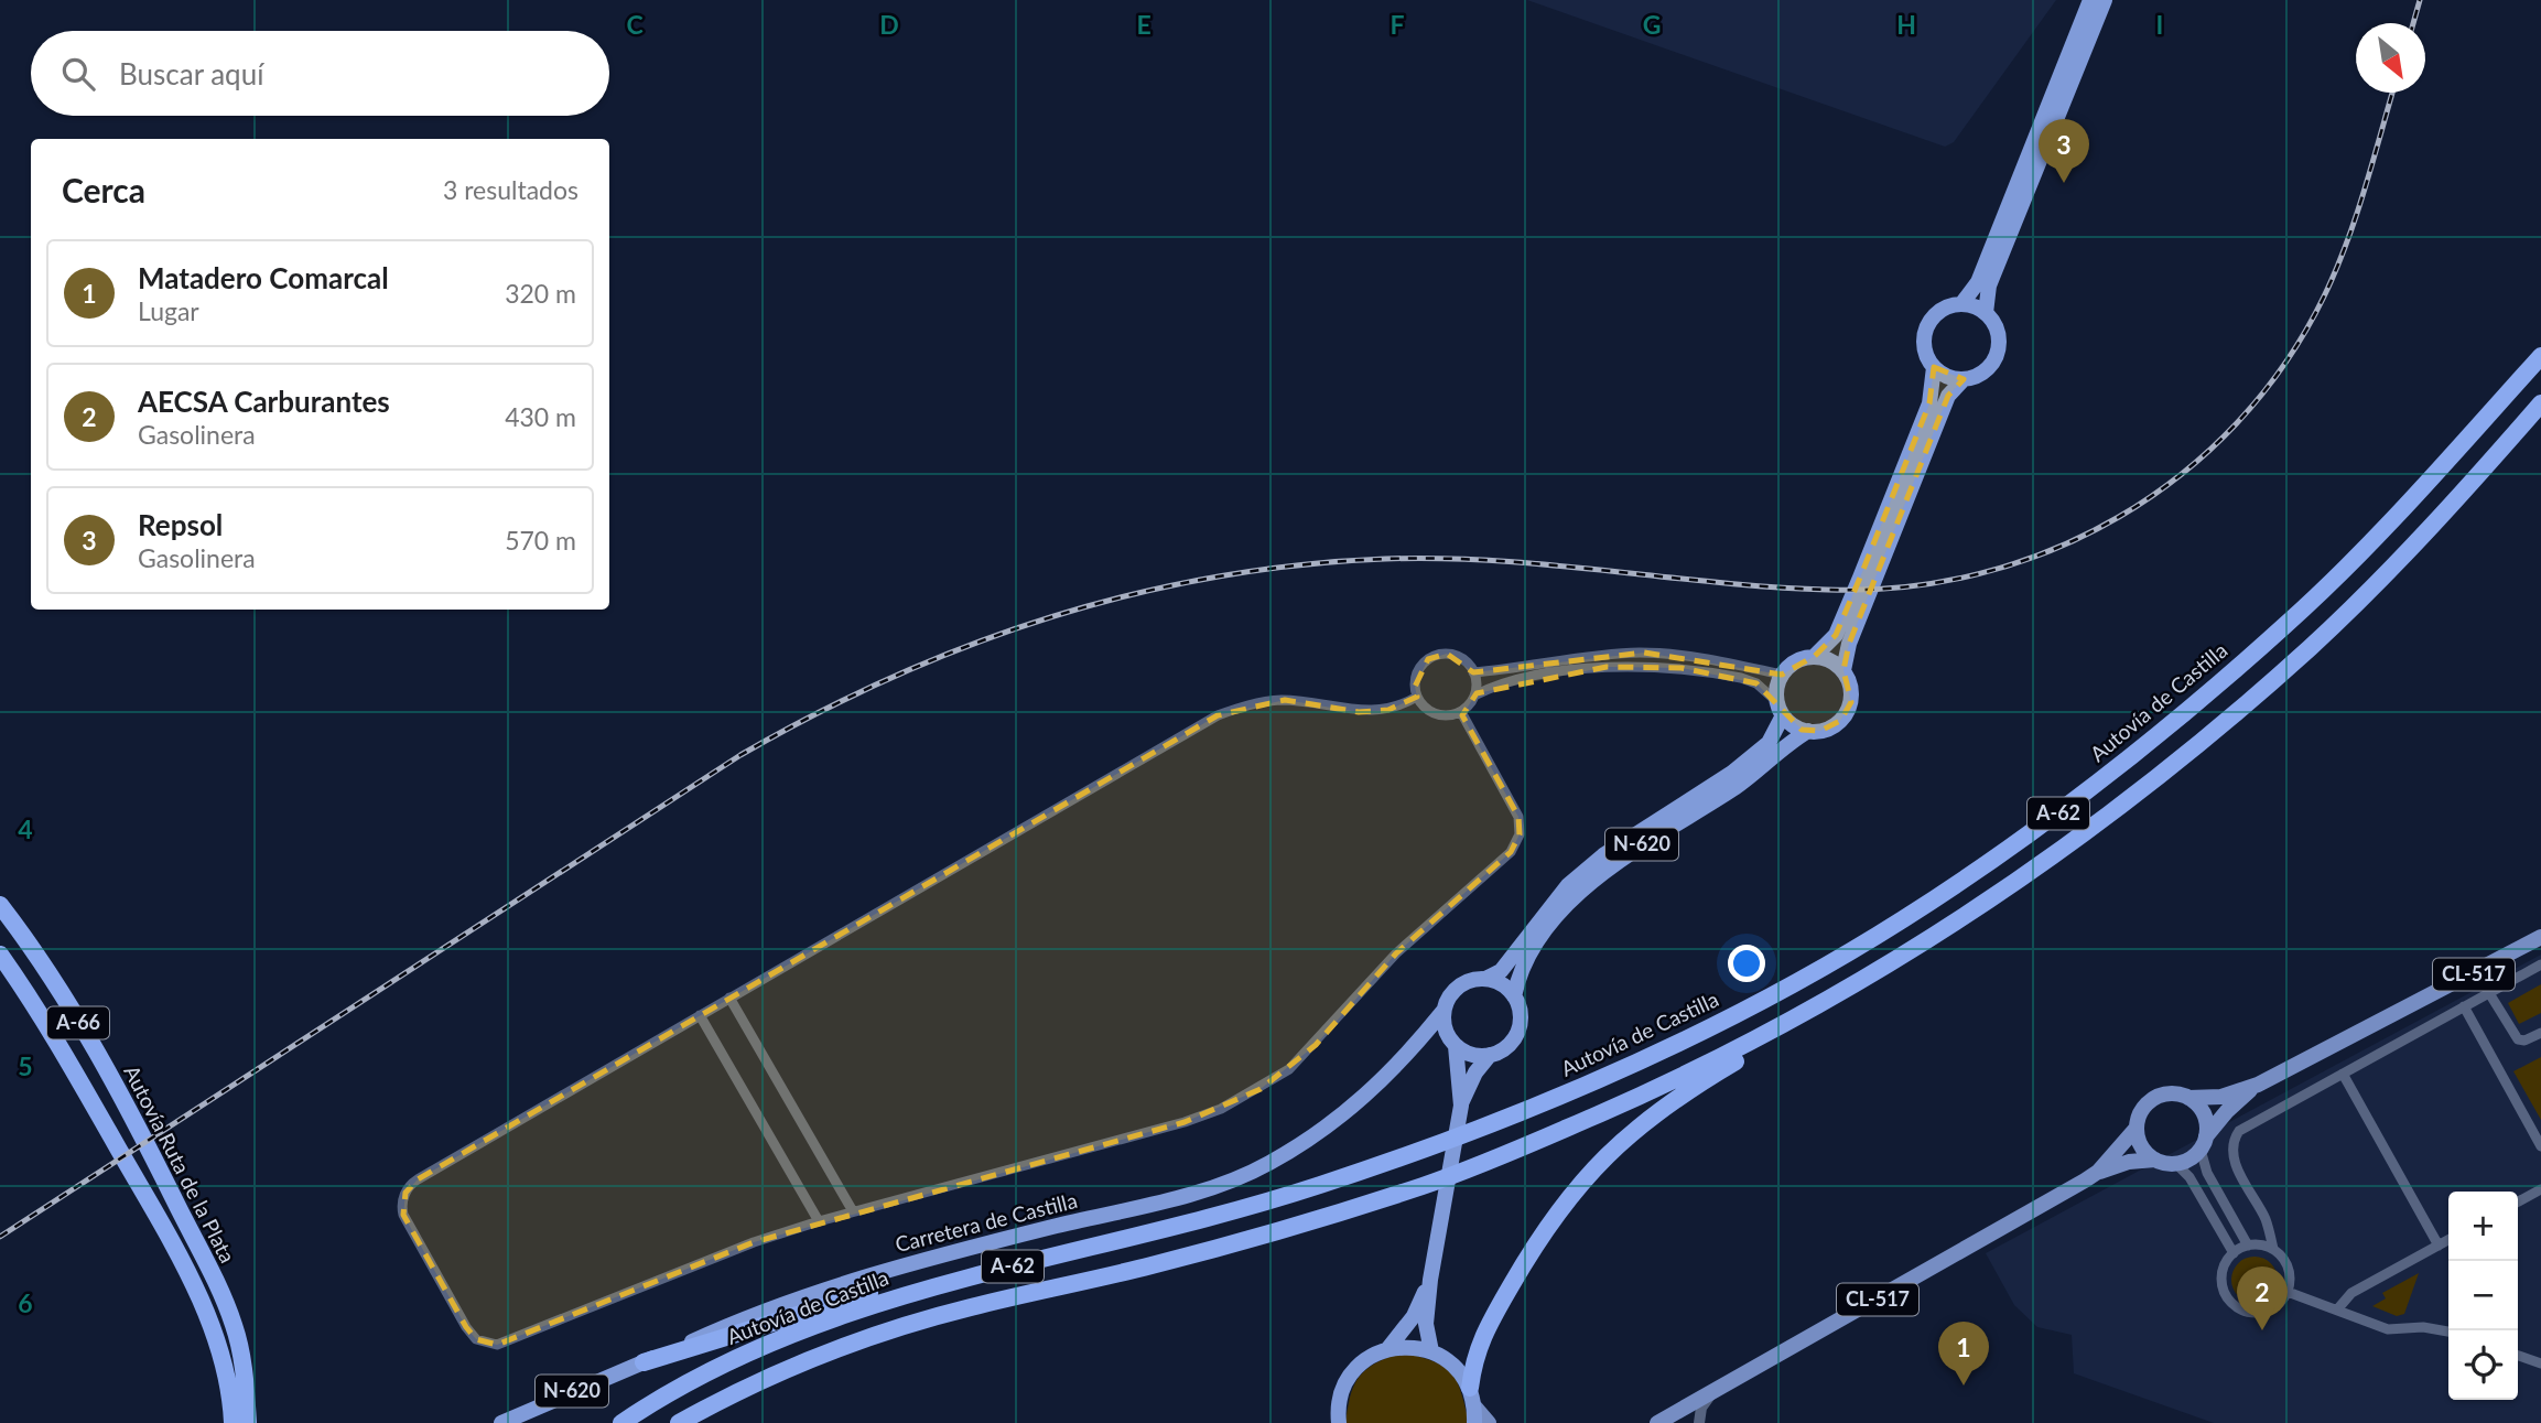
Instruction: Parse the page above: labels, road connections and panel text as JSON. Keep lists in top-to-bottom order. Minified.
{"streets":{"highway":["Autovía de Castilla","A-62","N-620","A-66","Autovía Ruta de la Plata","Carretera de Castilla"],"main road":["CL-517"]},"crossings":[["N-620","Carretera de Castilla"]],"north":"bottom right","page":{"search":"Buscar aquí","pins":["3","2","1"],"heading":["Cerca","3 resultados"],"list":[{"mark":"1","name":"Matadero Comarcal","note":"Lugar","value":"320 m"},{"mark":"2","name":"AECSA Carburantes","note":"Gasolinera","value":"430 m"},{"mark":"3","name":"Repsol","note":"Gasolinera","value":"570 m"}],"map_buttons":["+","−"]},"grid":{"columns":["C","D","E","F","G","H","I"],"rows":["4","5","6"]}}
